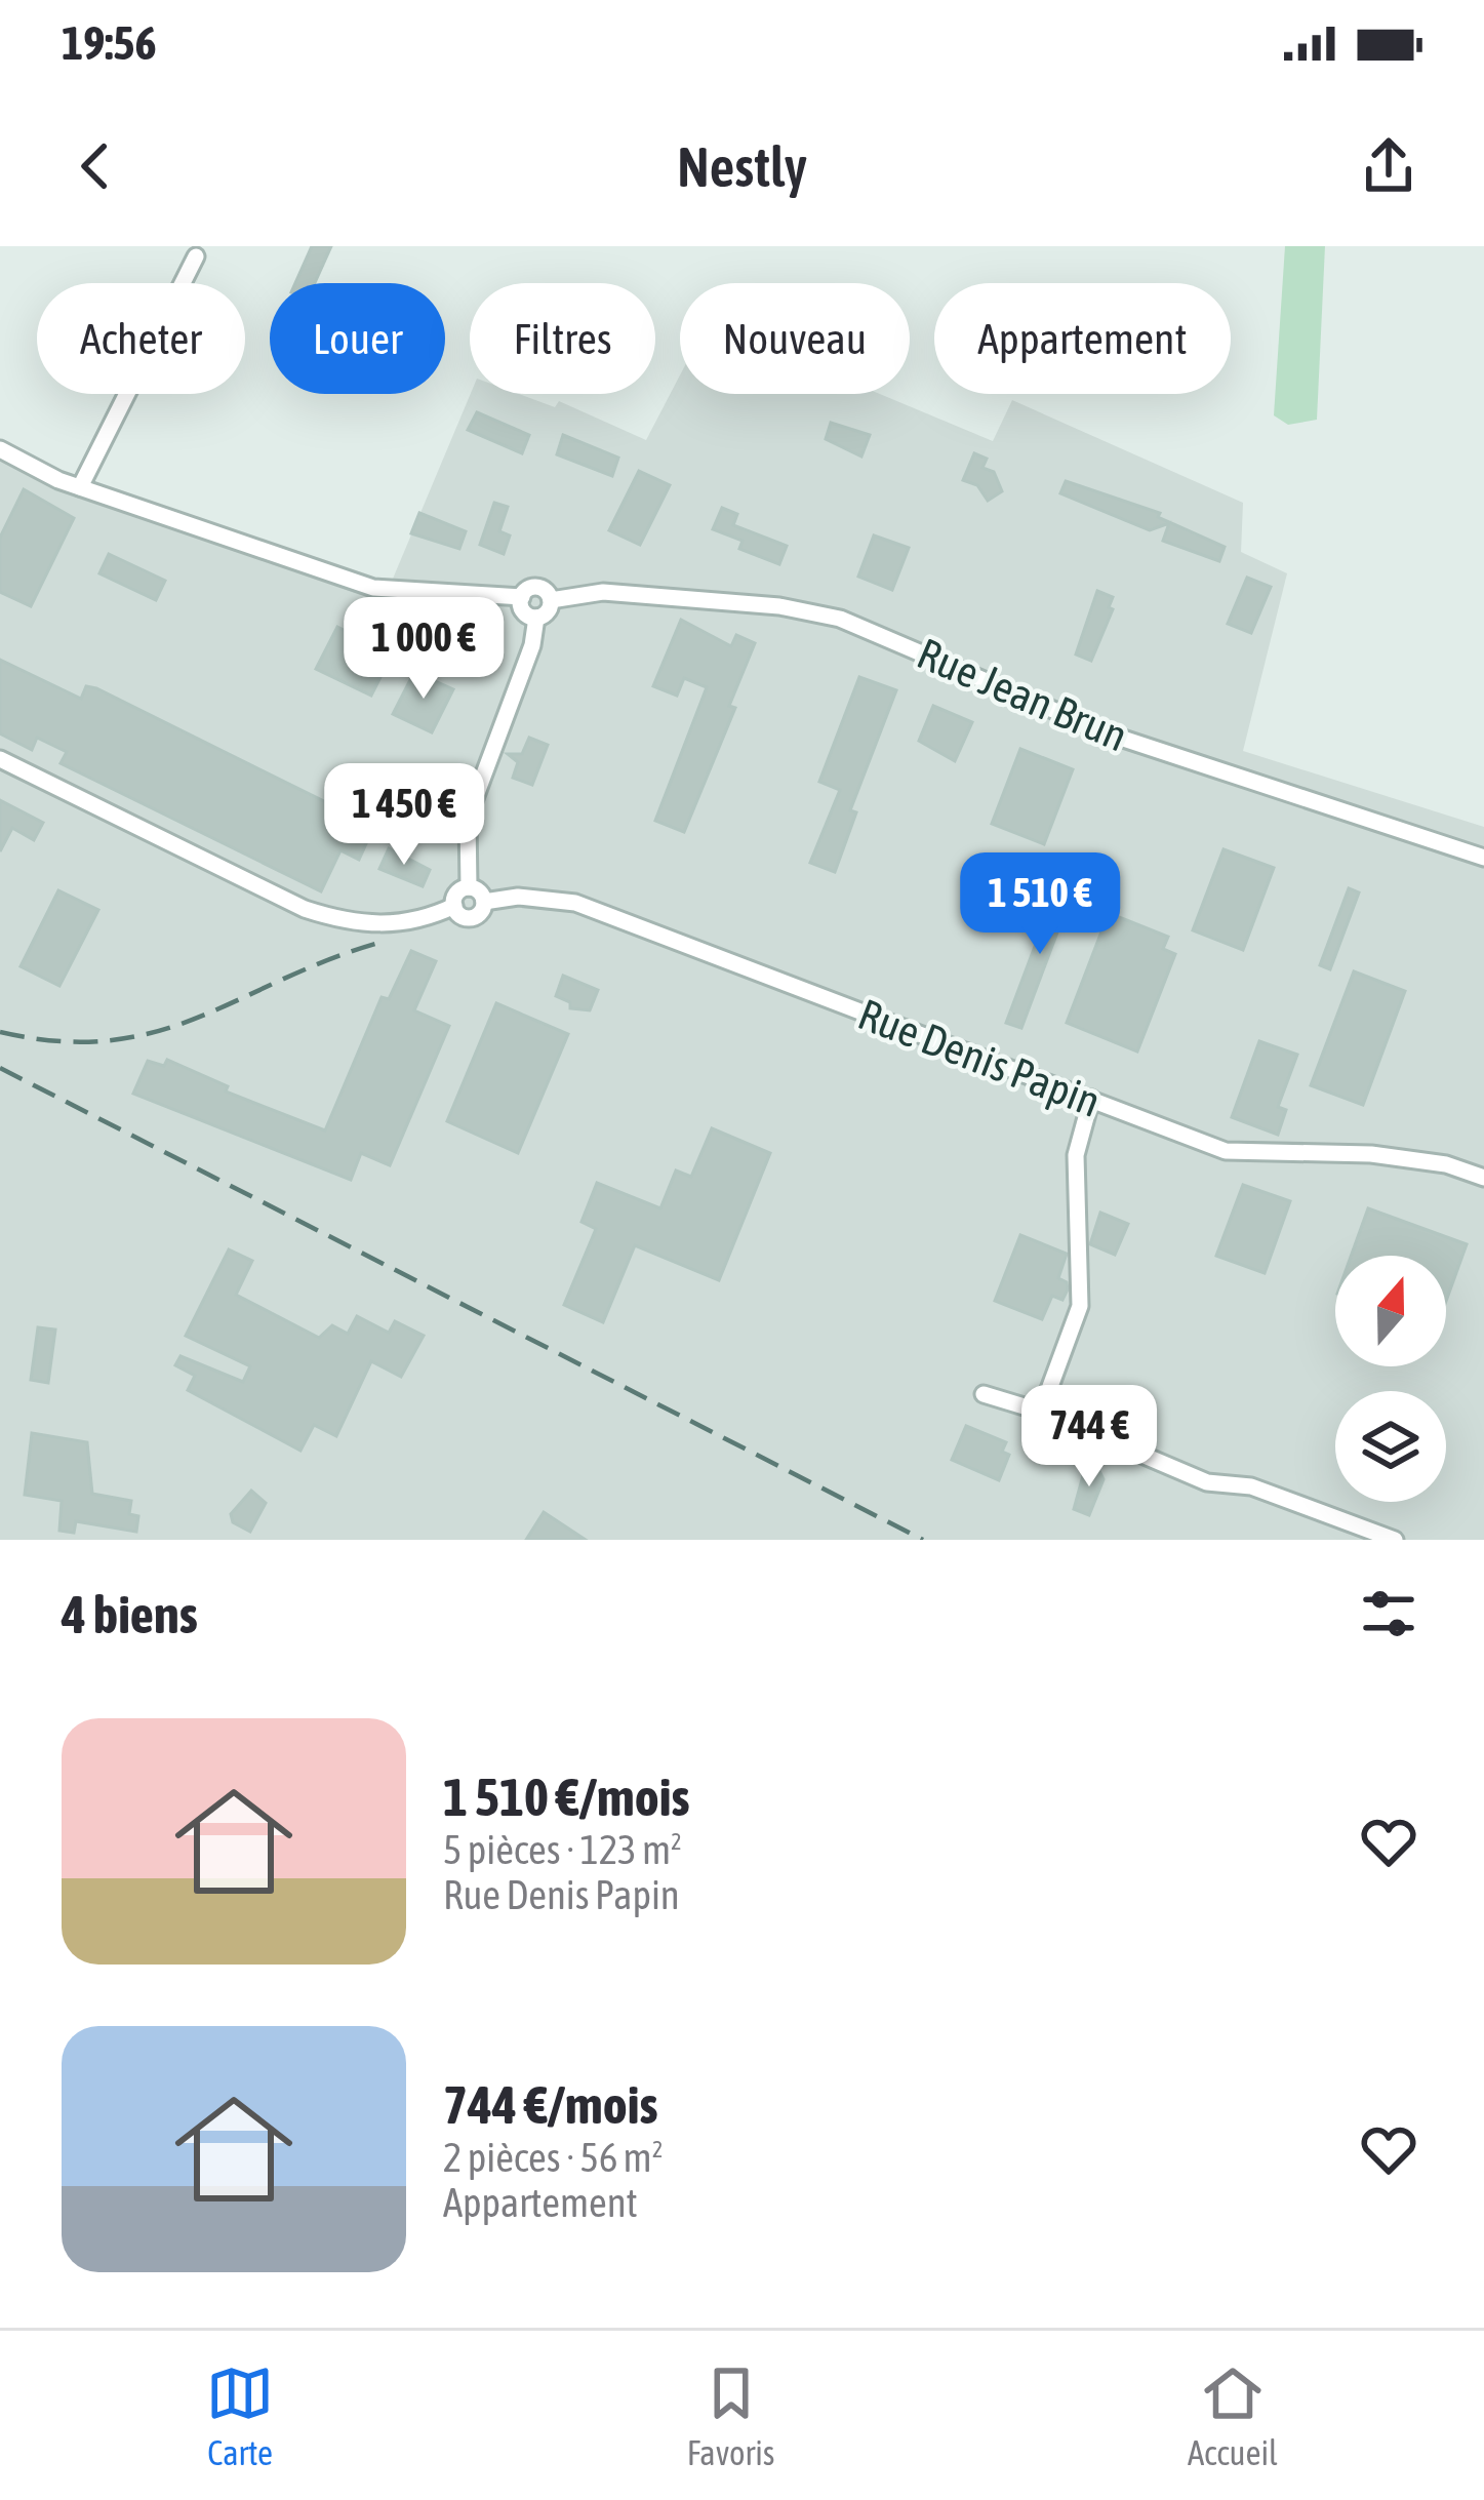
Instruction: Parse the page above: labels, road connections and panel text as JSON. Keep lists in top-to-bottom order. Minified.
{"streets":{"street":["Rue Jean Brun","Rue Denis Papin"]},"north":"top","page":{"status":"19:56","header":"Nestly","chip":["Acheter","Louer","Filtres","Nouveau","Appartement"],"price":["1 000 €","1 450 €","1 510 €","744 €"],"heading":"4 biens","list":[{"name":"1 510 €/mois","note":"5 pièces · 123 m² · Rue Denis Papin"},{"name":"744 €/mois","note":"2 pièces · 56 m² · Appartement"}],"tabs":["Carte","Favoris","Accueil"]}}
